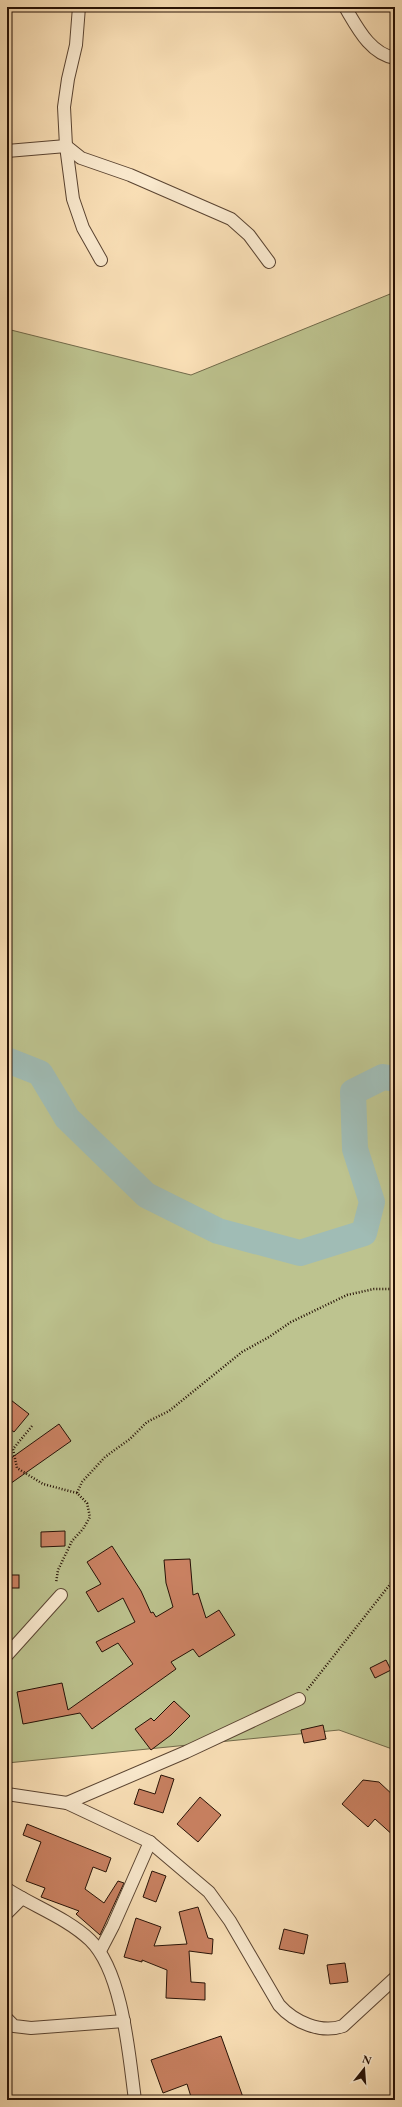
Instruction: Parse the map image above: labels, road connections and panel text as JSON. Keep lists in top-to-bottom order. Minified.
{"north":"top"}
